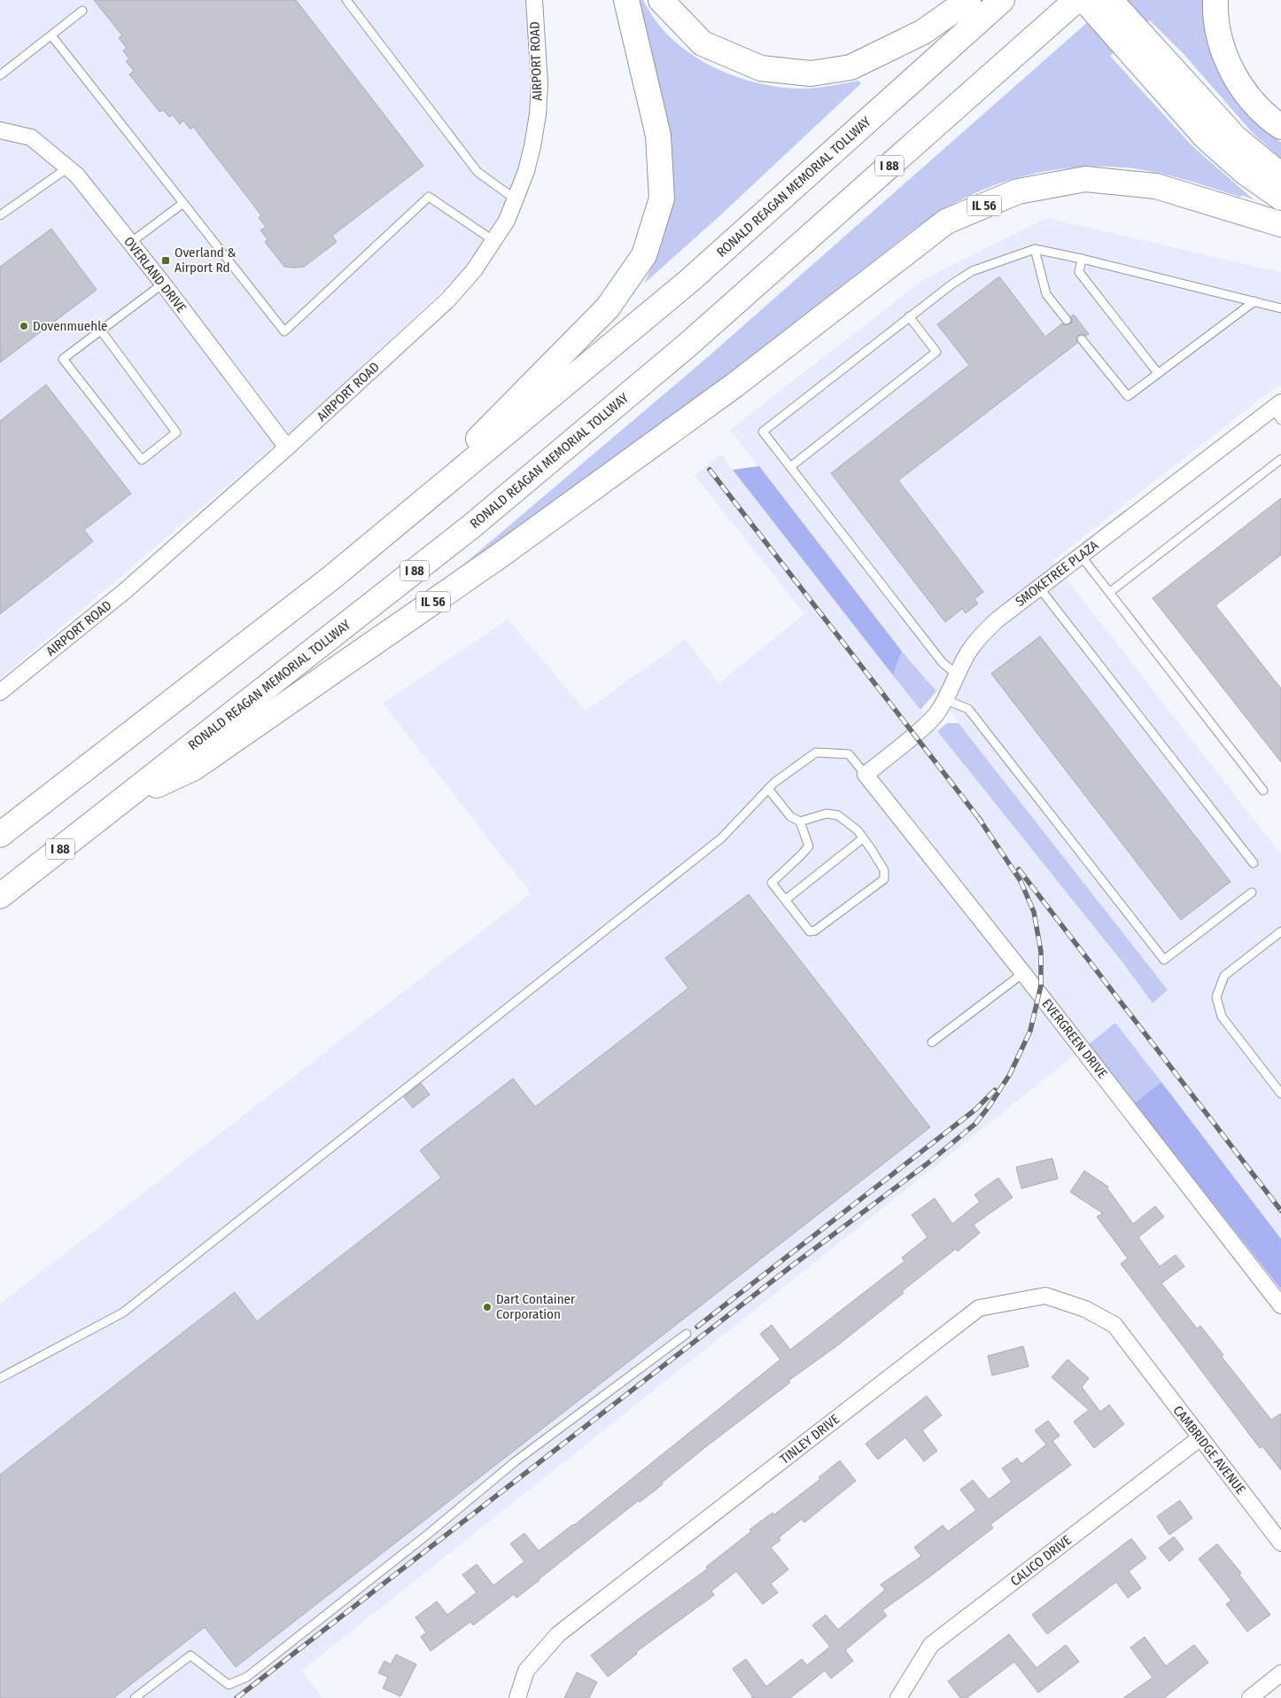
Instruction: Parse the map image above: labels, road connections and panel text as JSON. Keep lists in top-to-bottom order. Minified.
{"streets":{"highway":["I 88","RONALD REAGAN MEMORIAL TOLLWAY","IL 56"],"street":["AIRPORT ROAD","OVERLAND DRIVE","SMOKETREE PLAZA","EVERGREEN DRIVE","TINLEY DRIVE","CAMBRIDGE AVENUE","CALICO DRIVE"]},"crossings":[["AIRPORT ROAD","OVERLAND DRIVE"],["RONALD REAGAN MEMORIAL TOLLWAY","IL 56"],["SMOKETREE PLAZA","EVERGREEN DRIVE"],["TINLEY DRIVE","CAMBRIDGE AVENUE"],["CAMBRIDGE AVENUE","CALICO DRIVE"]],"places":{"transit":["Overland & Airport Rd"],"other":["Dovenmuehle","Dart Container Corporation"]}}
